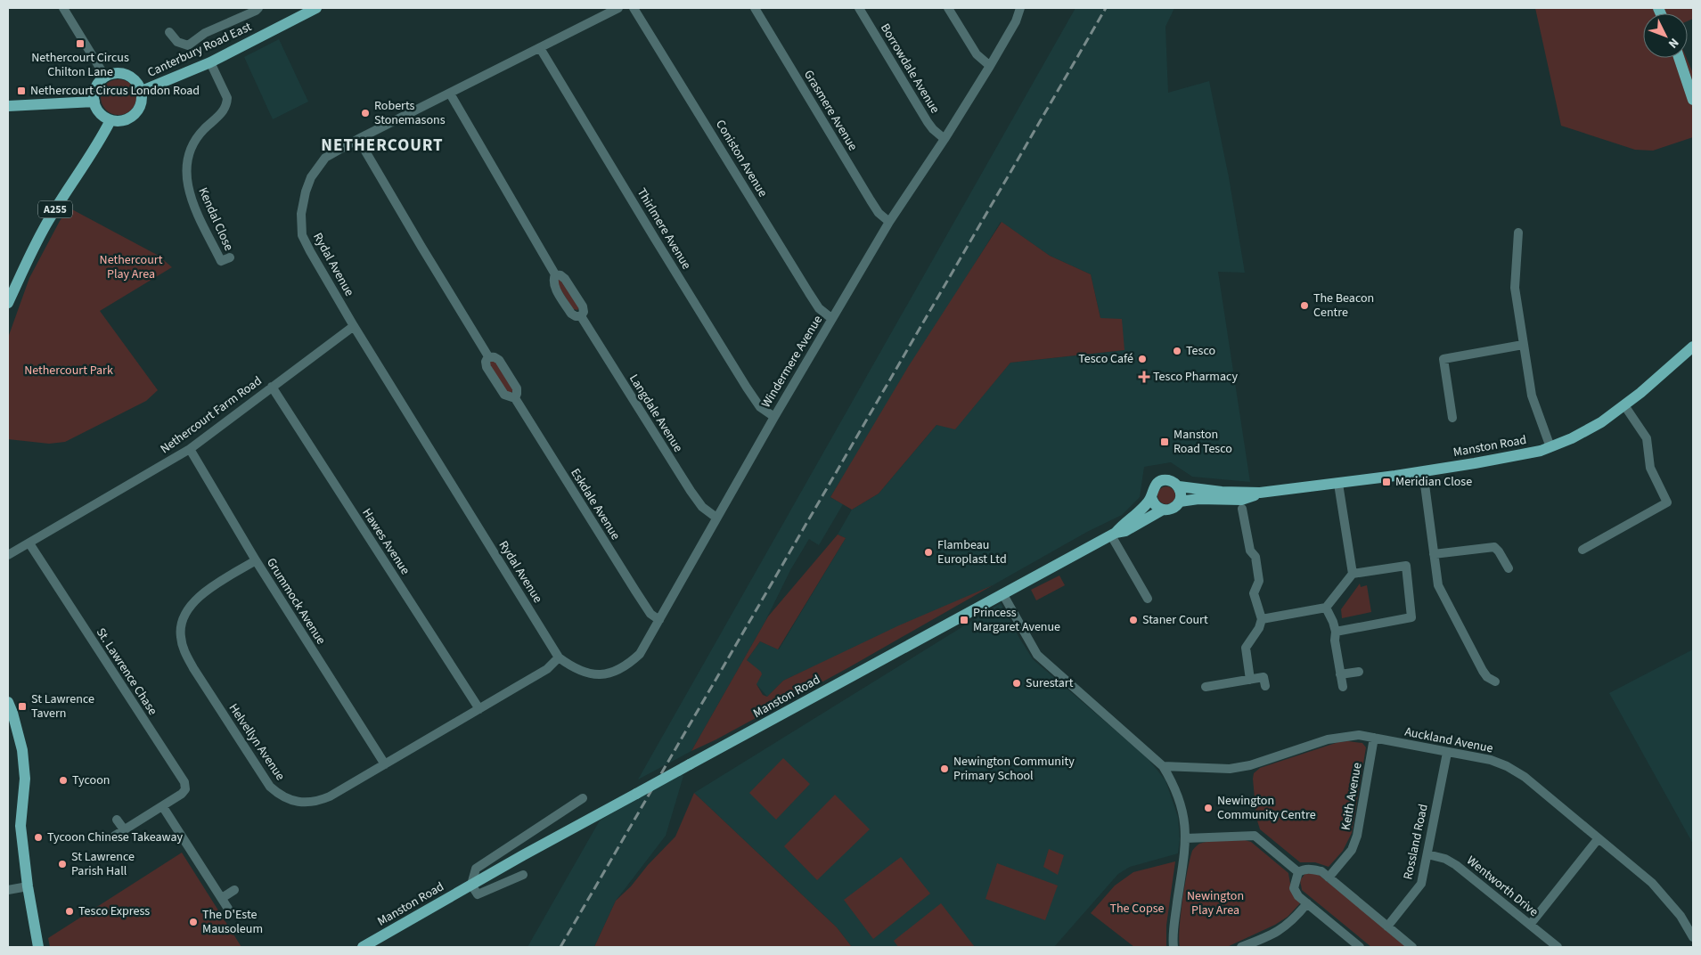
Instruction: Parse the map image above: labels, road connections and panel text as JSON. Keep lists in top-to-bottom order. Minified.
{"streets":{"main road":["Canterbury Road East","A255","Manston Road"],"street":["Borrowdale Avenue","Grasmere Avenue","Coniston Avenue","Kendal Close","Thirlmere Avenue","Rydal Avenue","Windermere Avenue","Langdale Avenue","Nethercourt Farm Road","Eskdale Avenue","Hawes Avenue","Grummock Avenue","St. Lawrence Chase","Auckland Avenue","Helvellyn Avenue","Keith Avenue","Rossland Road","Wentworth Drive"]},"crossings":[["Canterbury Road East","A255"],["Canterbury Road East","Kendal Close"],["Borrowdale Avenue","Windermere Avenue"],["Grasmere Avenue","Windermere Avenue"],["Coniston Avenue","Windermere Avenue"],["Thirlmere Avenue","Rydal Avenue"],["Thirlmere Avenue","Windermere Avenue"],["Rydal Avenue","Windermere Avenue"],["Rydal Avenue","Langdale Avenue"],["Rydal Avenue","Nethercourt Farm Road"],["Rydal Avenue","Eskdale Avenue"],["Rydal Avenue","Helvellyn Avenue"],["Windermere Avenue","Langdale Avenue"],["Windermere Avenue","Eskdale Avenue"],["Windermere Avenue","Helvellyn Avenue"],["Nethercourt Farm Road","Hawes Avenue"],["Nethercourt Farm Road","Grummock Avenue"],["Nethercourt Farm Road","St. Lawrence Chase"],["Hawes Avenue","Helvellyn Avenue"],["Grummock Avenue","Helvellyn Avenue"],["Auckland Avenue","Keith Avenue"],["Auckland Avenue","Rossland Road"],["Rossland Road","Wentworth Drive"]],"districts":["NETHERCOURT"],"parks":["Nethercourt Play Area","Nethercourt Park","Newington Play Area","The Copse"],"places":{"transit":["Nethercourt Circus Chilton Lane","Nethercourt Circus London Road","Manston Road Tesco","Meridian Close","Princess Margaret Avenue","St Lawrence Tavern"],"other":["Roberts Stonemasons","The Beacon Centre","Tesco","Tesco Café","Flambeau Europlast Ltd","Staner Court","Surestart","Newington Community Primary School","Tycoon","Newington Community Centre","Tycoon Chinese Takeaway","St Lawrence Parish Hall","Tesco Express","The D'Este Mausoleum"],"health":["Tesco Pharmacy"]},"north":"bottom right"}
